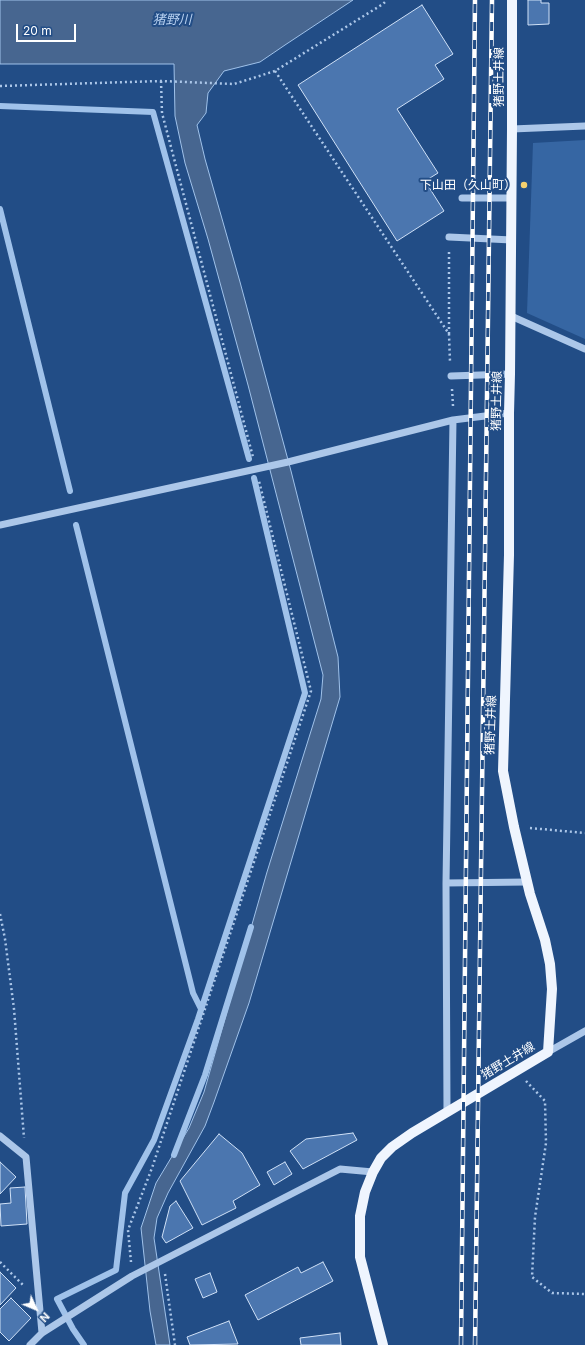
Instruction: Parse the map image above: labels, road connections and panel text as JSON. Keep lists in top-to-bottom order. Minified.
{"streets":{"main road":["猪野土井線"]},"water":["猪野川"],"places":["下山田（久山町）"],"scale_bar":"20 m","north":"bottom right"}
